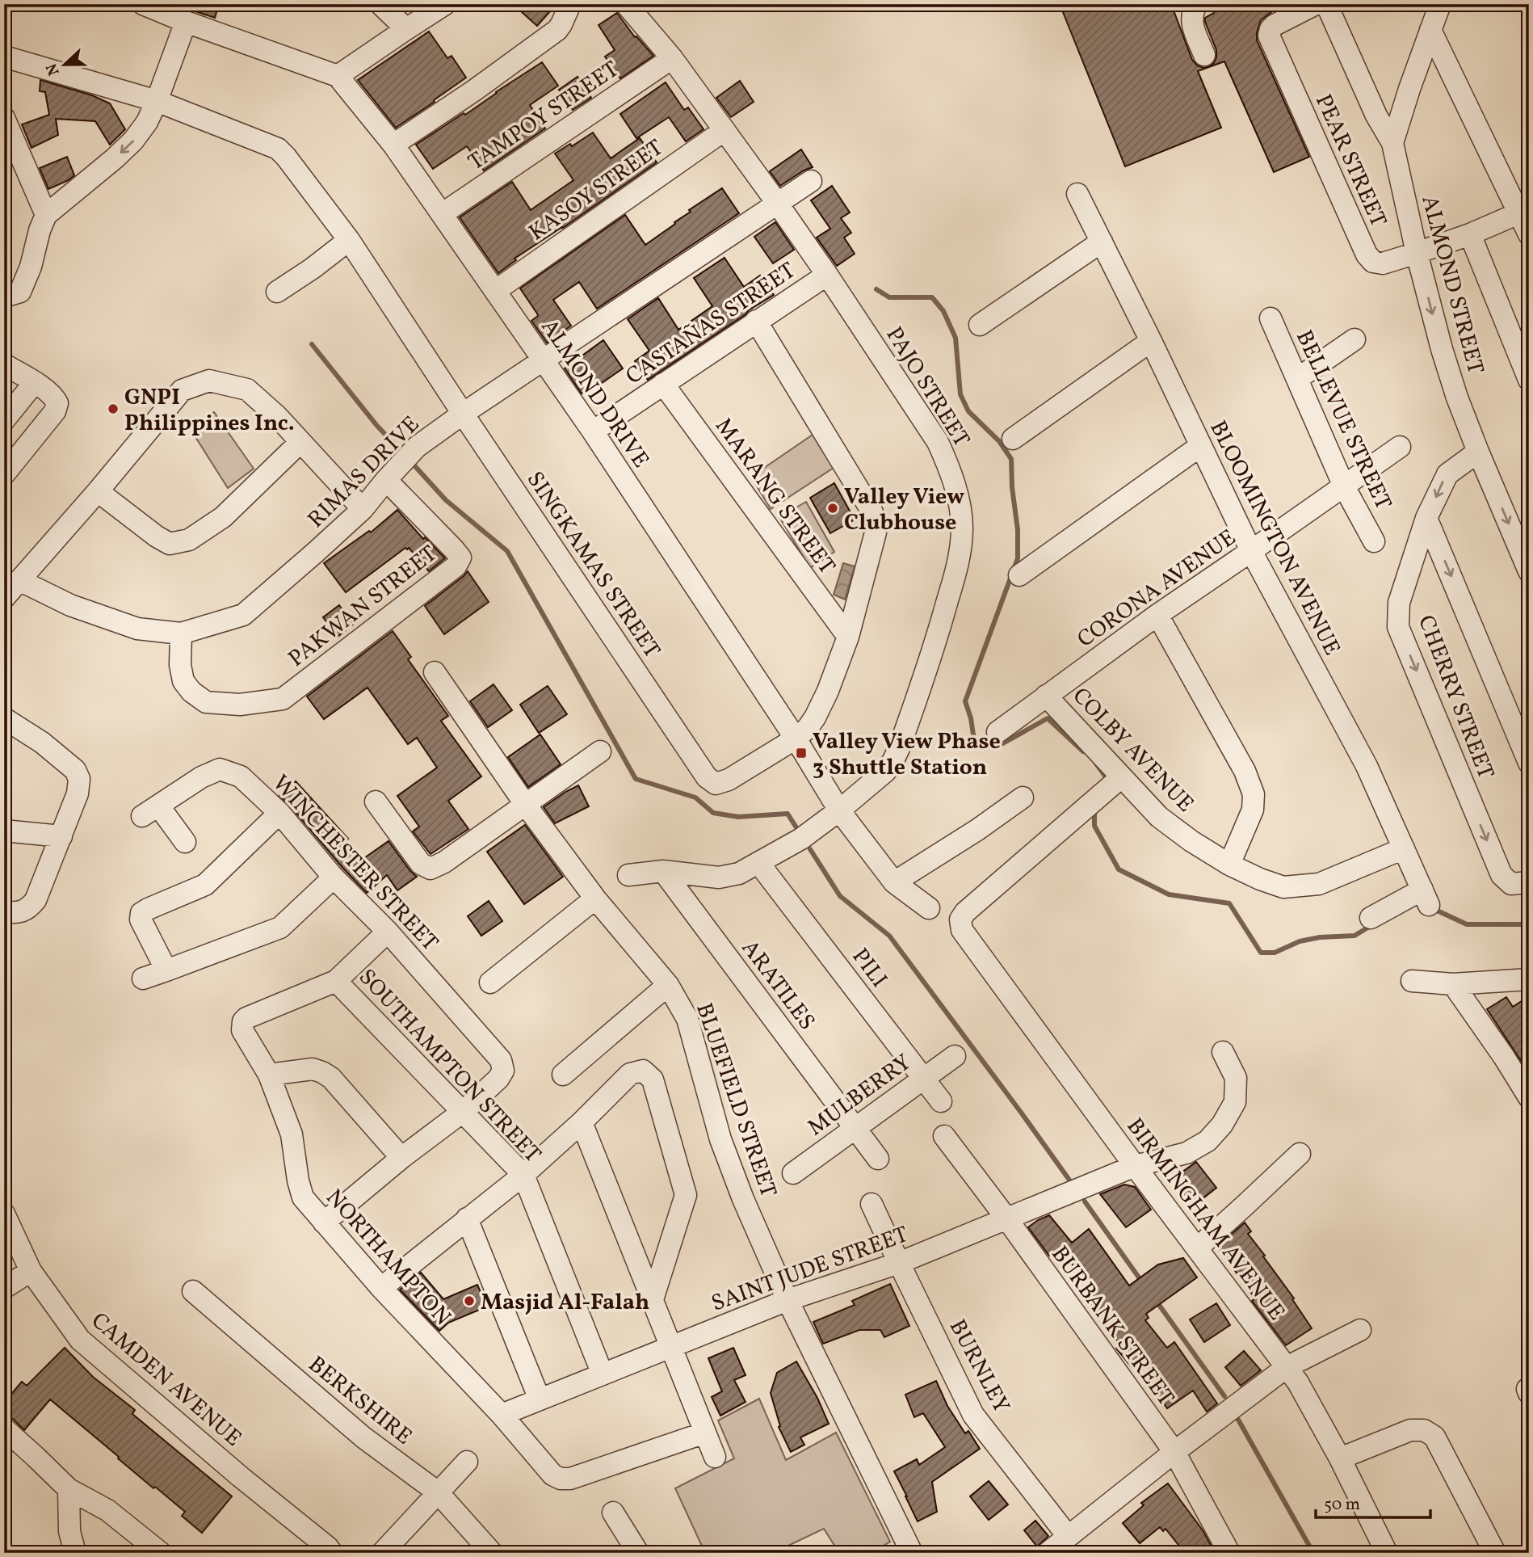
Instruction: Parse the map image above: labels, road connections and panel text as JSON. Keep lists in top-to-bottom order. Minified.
{"streets":{"street":["TAMPOY STREET","PEAR STREET","KASOY STREET","ALMOND STREET","CASTAÑAS STREET","PAJO STREET","ALMOND DRIVE","BELLEVUE STREET","RIMAS DRIVE","MARANG STREET","BLOOMINGTON AVENUE","SINGKAMAS STREET","CORONA AVENUE","PAKWAN STREET","CHERRY STREET","COLBY AVENUE","WINCHESTER STREET","PILI","ARATILES","SOUTHAMPTON STREET","MULBERRY","BLUEFIELD STREET","BIRMINGHAM AVENUE","NORTHAMPTON","SAINT JUDE STREET","BURBANK STREET","BURNLEY","CAMDEN AVENUE","BERKSHIRE"]},"crossings":[["TAMPOY STREET","PAJO STREET"],["TAMPOY STREET","ALMOND DRIVE"],["PEAR STREET","ALMOND STREET"],["KASOY STREET","PAJO STREET"],["KASOY STREET","ALMOND DRIVE"],["ALMOND STREET","CHERRY STREET"],["CASTAÑAS STREET","PAJO STREET"],["CASTAÑAS STREET","ALMOND DRIVE"],["CASTAÑAS STREET","MARANG STREET"],["CASTAÑAS STREET","SINGKAMAS STREET"],["PAJO STREET","ALMOND DRIVE"],["PAJO STREET","RIMAS DRIVE"],["PAJO STREET","PILI"],["PAJO STREET","ARATILES"],["ALMOND DRIVE","RIMAS DRIVE"],["ALMOND DRIVE","SINGKAMAS STREET"],["BELLEVUE STREET","CORONA AVENUE"],["RIMAS DRIVE","SINGKAMAS STREET"],["RIMAS DRIVE","PAKWAN STREET"],["MARANG STREET","SINGKAMAS STREET"],["BLOOMINGTON AVENUE","CORONA AVENUE"],["BLOOMINGTON AVENUE","COLBY AVENUE"],["CORONA AVENUE","COLBY AVENUE"],["COLBY AVENUE","BIRMINGHAM AVENUE"],["WINCHESTER STREET","SOUTHAMPTON STREET"],["PILI","MULBERRY"],["ARATILES","MULBERRY"],["SOUTHAMPTON STREET","NORTHAMPTON"],["SOUTHAMPTON STREET","SAINT JUDE STREET"],["BLUEFIELD STREET","SAINT JUDE STREET"],["BIRMINGHAM AVENUE","SAINT JUDE STREET"],["NORTHAMPTON","SAINT JUDE STREET"],["SAINT JUDE STREET","BURBANK STREET"],["SAINT JUDE STREET","BURNLEY"]],"places":{"other":["GNPI Philippines Inc.","Valley View Clubhouse","Masjid Al-Falah"],"transit":["Valley View Phase 3 Shuttle Station"]},"scale_bar":"50 m","north":"left"}
